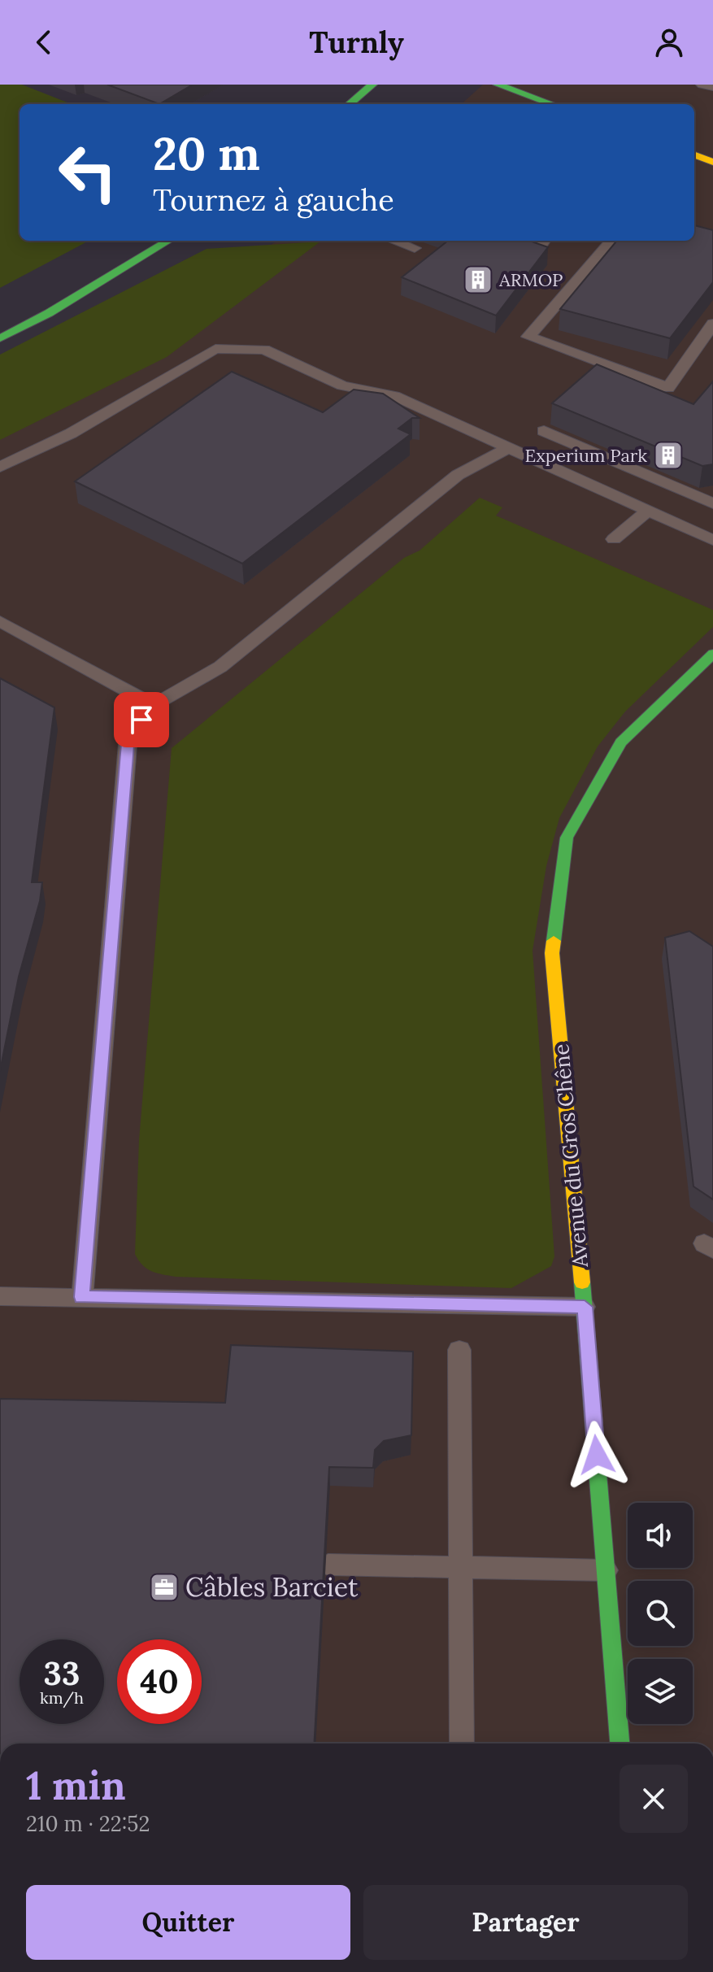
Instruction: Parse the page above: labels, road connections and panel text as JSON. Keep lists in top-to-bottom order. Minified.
{"streets":{"street":["Avenue du Gros Chêne"]},"places":{"building":["ARMOP","Experium Park"],"office":["Câbles Barciet"]},"page":{"header":"Turnly","turn":["20 m","Tournez à gauche"],"speed":"33 km/h","limit":"40","heading":["1 min","210 m · 22:52"],"buttons":["Quitter","Partager"]}}
